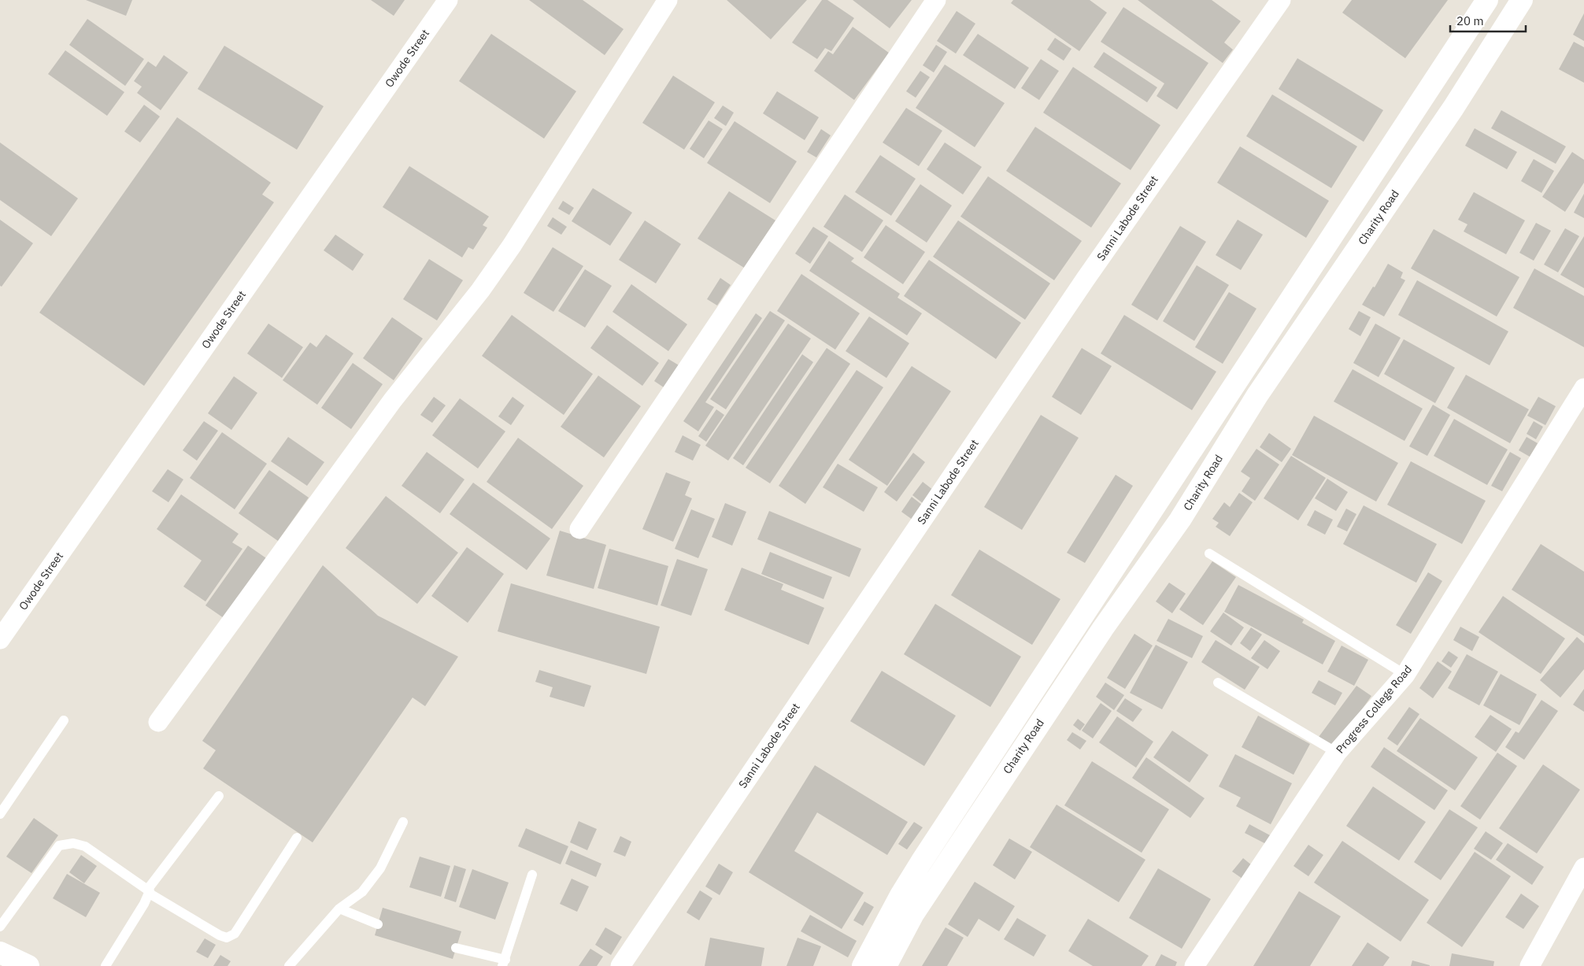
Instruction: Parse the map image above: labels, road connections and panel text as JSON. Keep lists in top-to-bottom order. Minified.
{"streets":{"street":["Owode Street","Charity Road","Sanni Labode Street","Progress College Road"]},"scale_bar":"20 m"}
